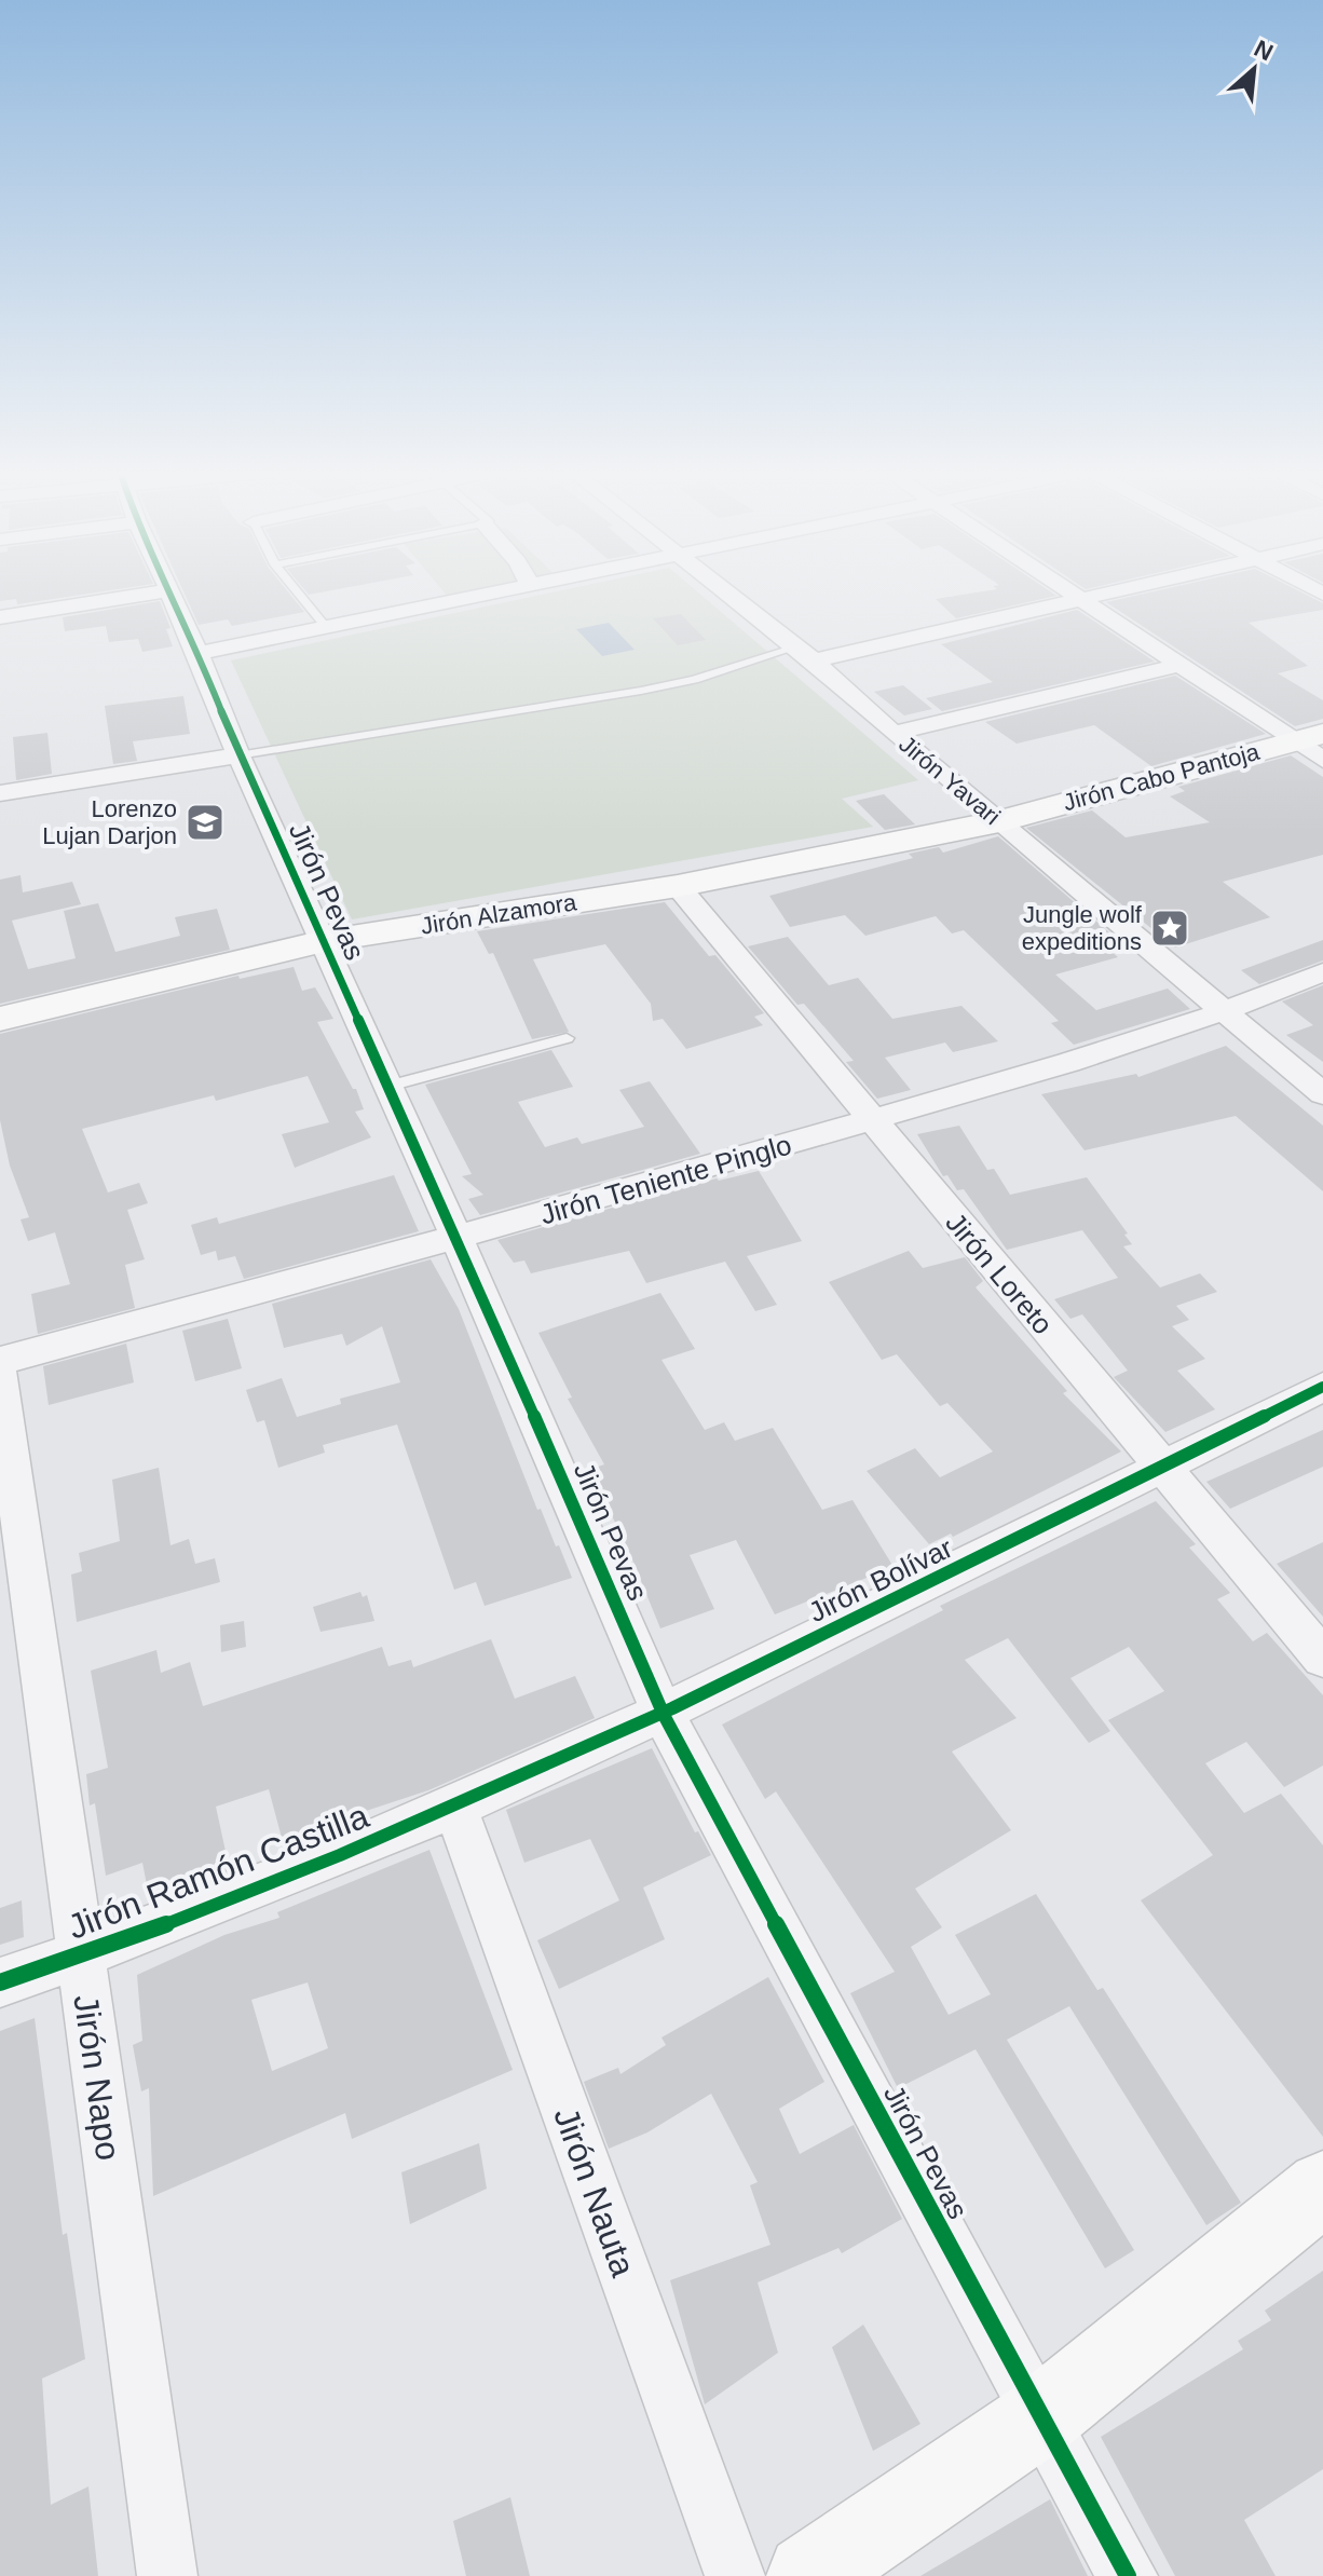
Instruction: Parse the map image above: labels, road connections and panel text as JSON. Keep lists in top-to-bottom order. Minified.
{"streets":{"street":["Jirón Cabo Pantoja","Jirón Yavari","Jirón Pevas","Jirón Alzamora","Jirón Teniente Pinglo","Jirón Loreto","Jirón Bolívar","Jirón Ramón Castilla","Jirón Napo","Jirón Nauta"]},"crossings":[["Jirón Cabo Pantoja","Jirón Yavari"],["Jirón Cabo Pantoja","Jirón Alzamora"],["Jirón Yavari","Jirón Alzamora"],["Jirón Yavari","Jirón Teniente Pinglo"],["Jirón Pevas","Jirón Alzamora"],["Jirón Pevas","Jirón Teniente Pinglo"],["Jirón Pevas","Jirón Bolívar"],["Jirón Alzamora","Jirón Loreto"],["Jirón Teniente Pinglo","Jirón Loreto"],["Jirón Loreto","Jirón Bolívar"],["Jirón Bolívar","Jirón Ramón Castilla"],["Jirón Bolívar","Jirón Nauta"],["Jirón Ramón Castilla","Jirón Napo"],["Jirón Ramón Castilla","Jirón Nauta"]],"places":{"school or university":["Lorenzo Lujan Darjon"],"place":["Jungle wolf expeditions"]},"north":"top right"}
